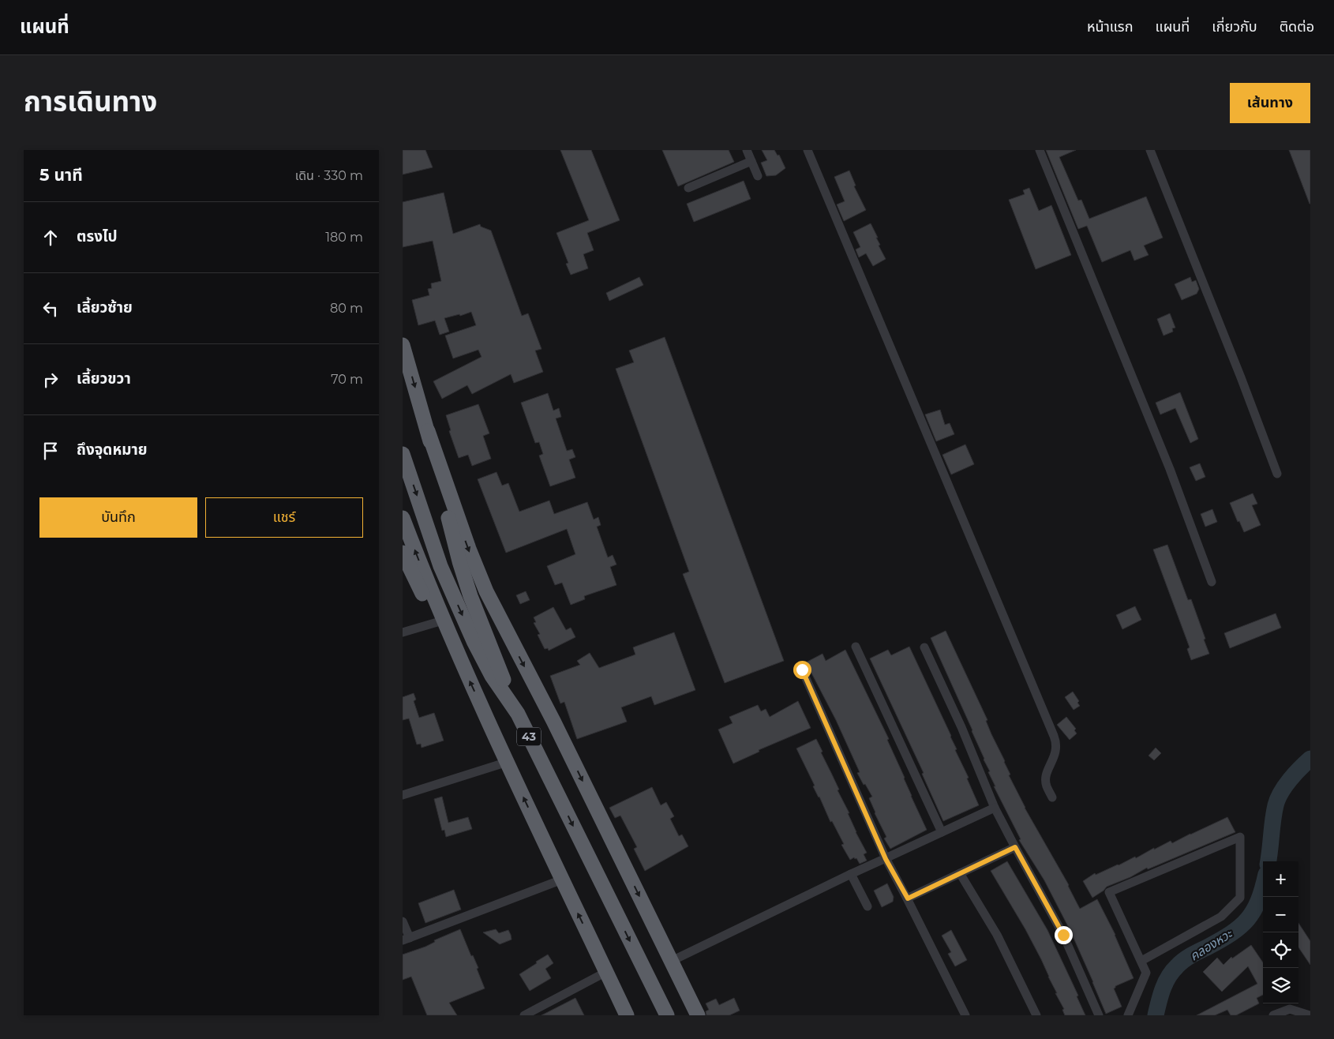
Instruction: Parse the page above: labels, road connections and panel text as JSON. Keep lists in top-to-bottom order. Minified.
{"streets":{"highway":["43"]},"water":["คลองหวะ"],"page":{"header":"แผนที่","nav":["หน้าแรก","แผนที่","เกี่ยวกับ","ติดต่อ"],"title":"การเดินทาง","buttons":["เส้นทาง",["บันทึก","แชร์"]],"heading":["5 นาที","เดิน · 330 m"],"list":[["ตรงไป","180 m"],["เลี้ยวซ้าย","80 m"],["เลี้ยวขวา","70 m"],"ถึงจุดหมาย"],"map_buttons":["+","−"]}}
